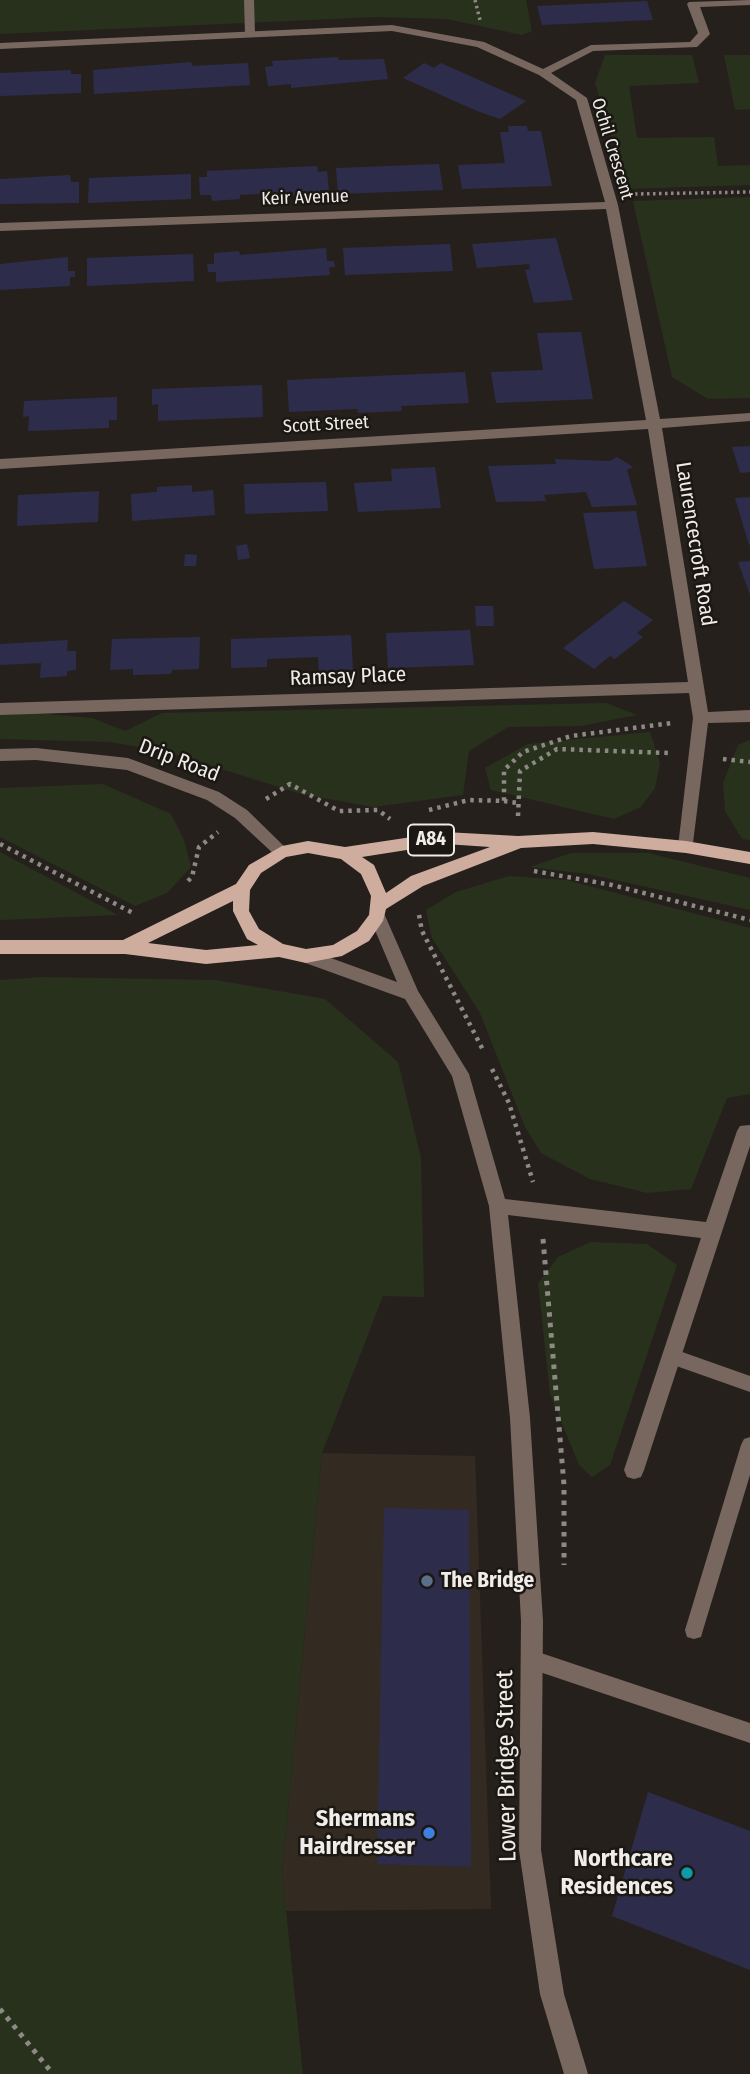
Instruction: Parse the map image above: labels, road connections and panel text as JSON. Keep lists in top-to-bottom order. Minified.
{"streets":{"main road":["A84"],"street":["Ochil Crescent","Keir Avenue","Scott Street","Laurencecroft Road","Ramsay Place","Drip Road","Lower Bridge Street"]},"crossings":[["Ochil Crescent","Keir Avenue"],["Ochil Crescent","Scott Street"],["Ochil Crescent","Laurencecroft Road"],["Scott Street","Laurencecroft Road"],["Laurencecroft Road","Ramsay Place"],["Laurencecroft Road","A84"],["Drip Road","A84"],["Drip Road","Lower Bridge Street"],["A84","Lower Bridge Street"]],"places":["The Bridge","Shermans Hairdresser","Northcare Residences"]}
